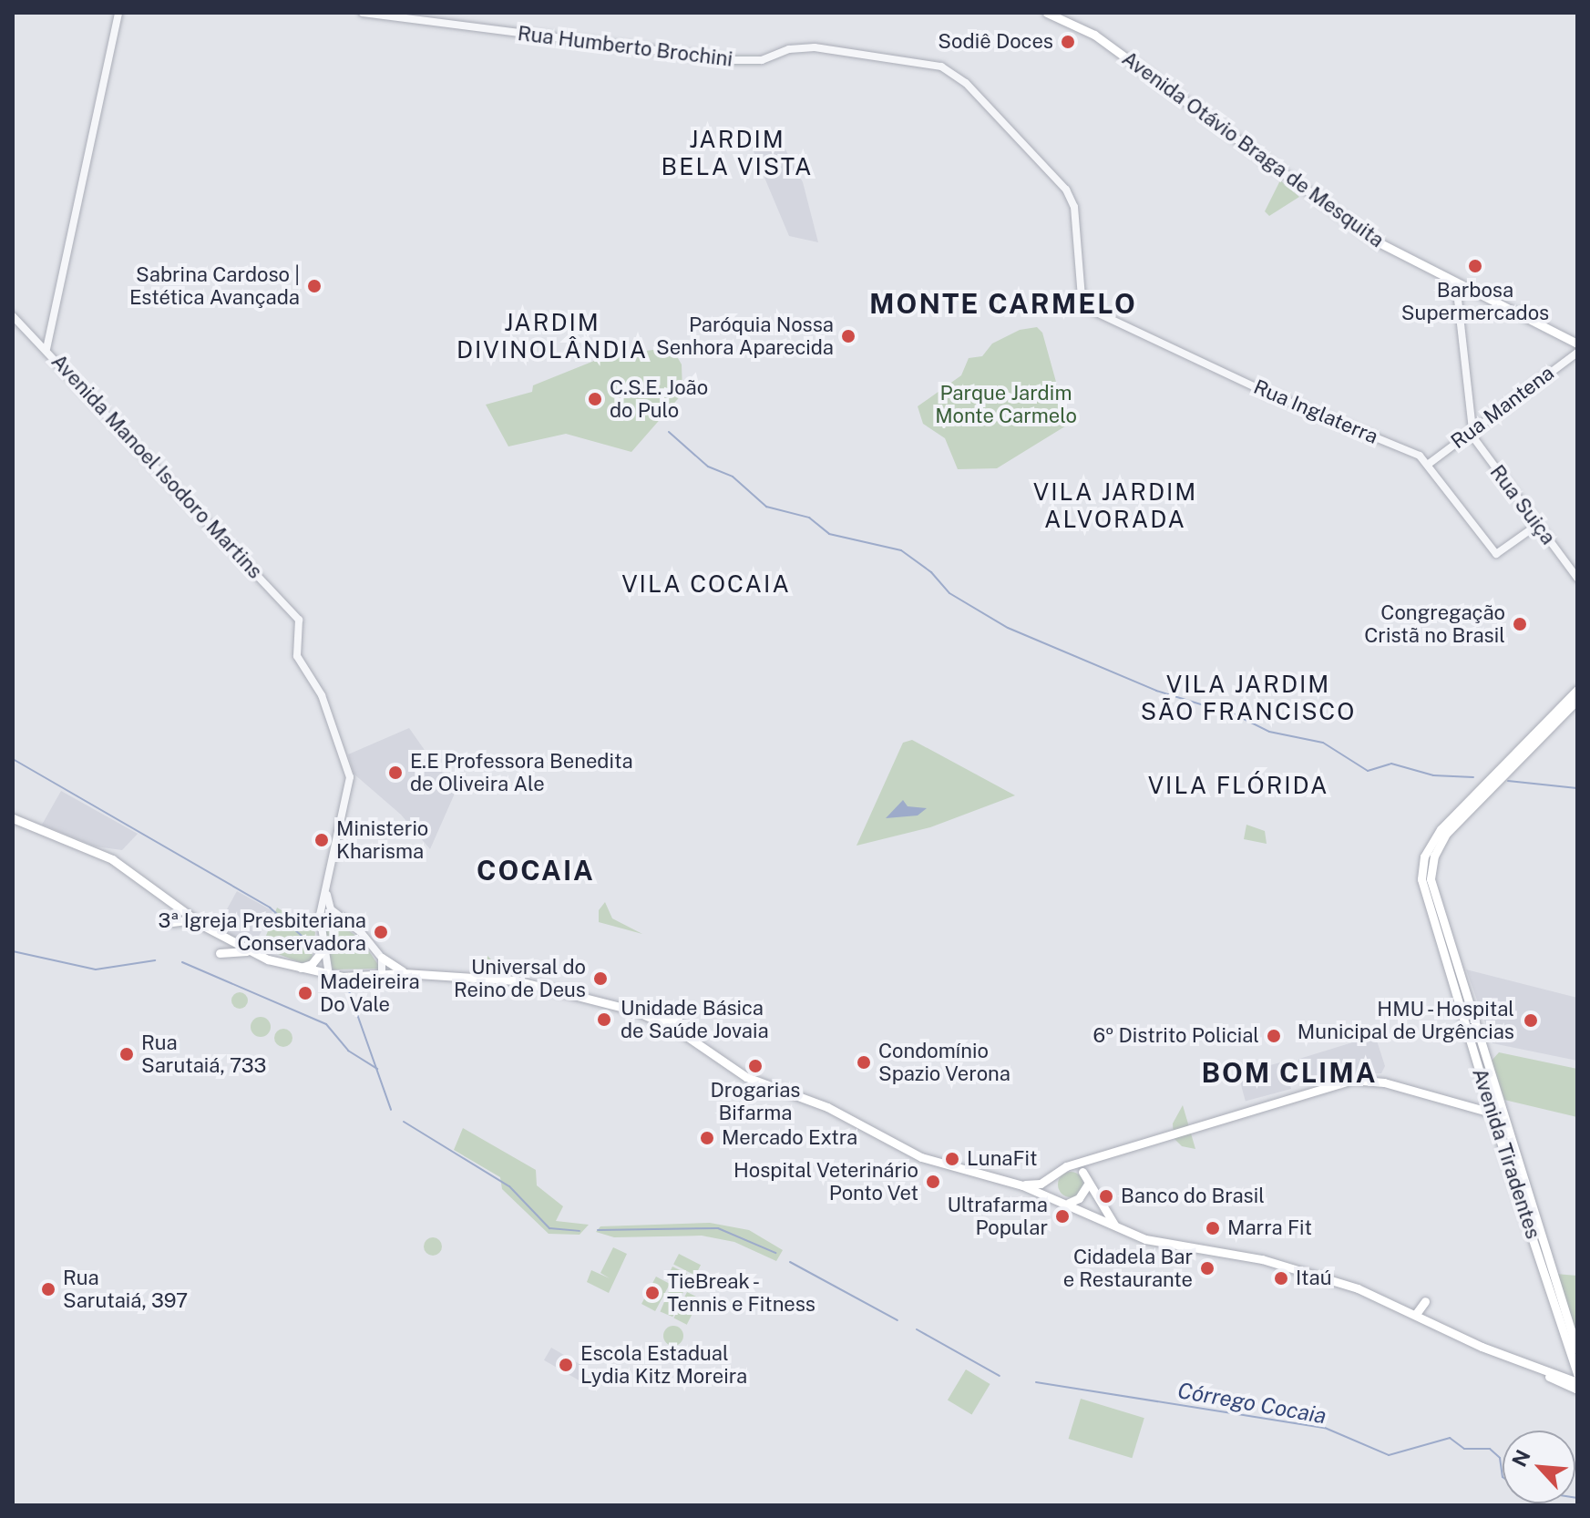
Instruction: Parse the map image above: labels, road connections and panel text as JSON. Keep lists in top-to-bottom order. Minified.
{"streets":{"main road":["Avenida Otávio Braga de Mesquita","Avenida Tiradentes"],"street":["Rua Humberto Brochini","Rua Mantena","Rua Inglaterra","Avenida Manoel Isodoro Martins","Rua Suiça"]},"crossings":[["Rua Humberto Brochini","Rua Inglaterra"],["Rua Mantena","Rua Inglaterra"],["Rua Mantena","Rua Suiça"],["Rua Inglaterra","Rua Suiça"]],"districts":["JARDIM BELA VISTA","MONTE CARMELO","JARDIM DIVINOLÂNDIA","VILA JARDIM ALVORADA","VILA COCAIA","VILA JARDIM SÃO FRANCISCO","VILA FLÓRIDA","COCAIA","BOM CLIMA"],"water":["Córrego Cocaia"],"parks":["Parque Jardim Monte Carmelo"],"places":["Sodiê Doces","Barbosa Supermercados","Sabrina Cardoso | Estética Avançada","Paróquia Nossa Senhora Aparecida","C.S.E. João do Pulo","Congregação Cristã no Brasil","E.E Professora Benedita de Oliveira Ale","Ministerio Kharisma","3ª Igreja Presbiteriana Conservadora","Universal do Reino de Deus","Madeireira Do Vale","Unidade Básica de Saúde Jovaia","HMU - Hospital Municipal de Urgências","6º Distrito Policial","Rua Sarutaiá, 733","Condomínio Spazio Verona","Drogarias Bifarma","Mercado Extra","LunaFit","Hospital Veterinário Ponto Vet","Banco do Brasil","Ultrafarma Popular","Marra Fit","Cidadela Bar e Restaurante","Itaú","Rua Sarutaiá, 397","TieBreak - Tennis e Fitness","Escola Estadual Lydia Kitz Moreira"],"north":"top left"}
